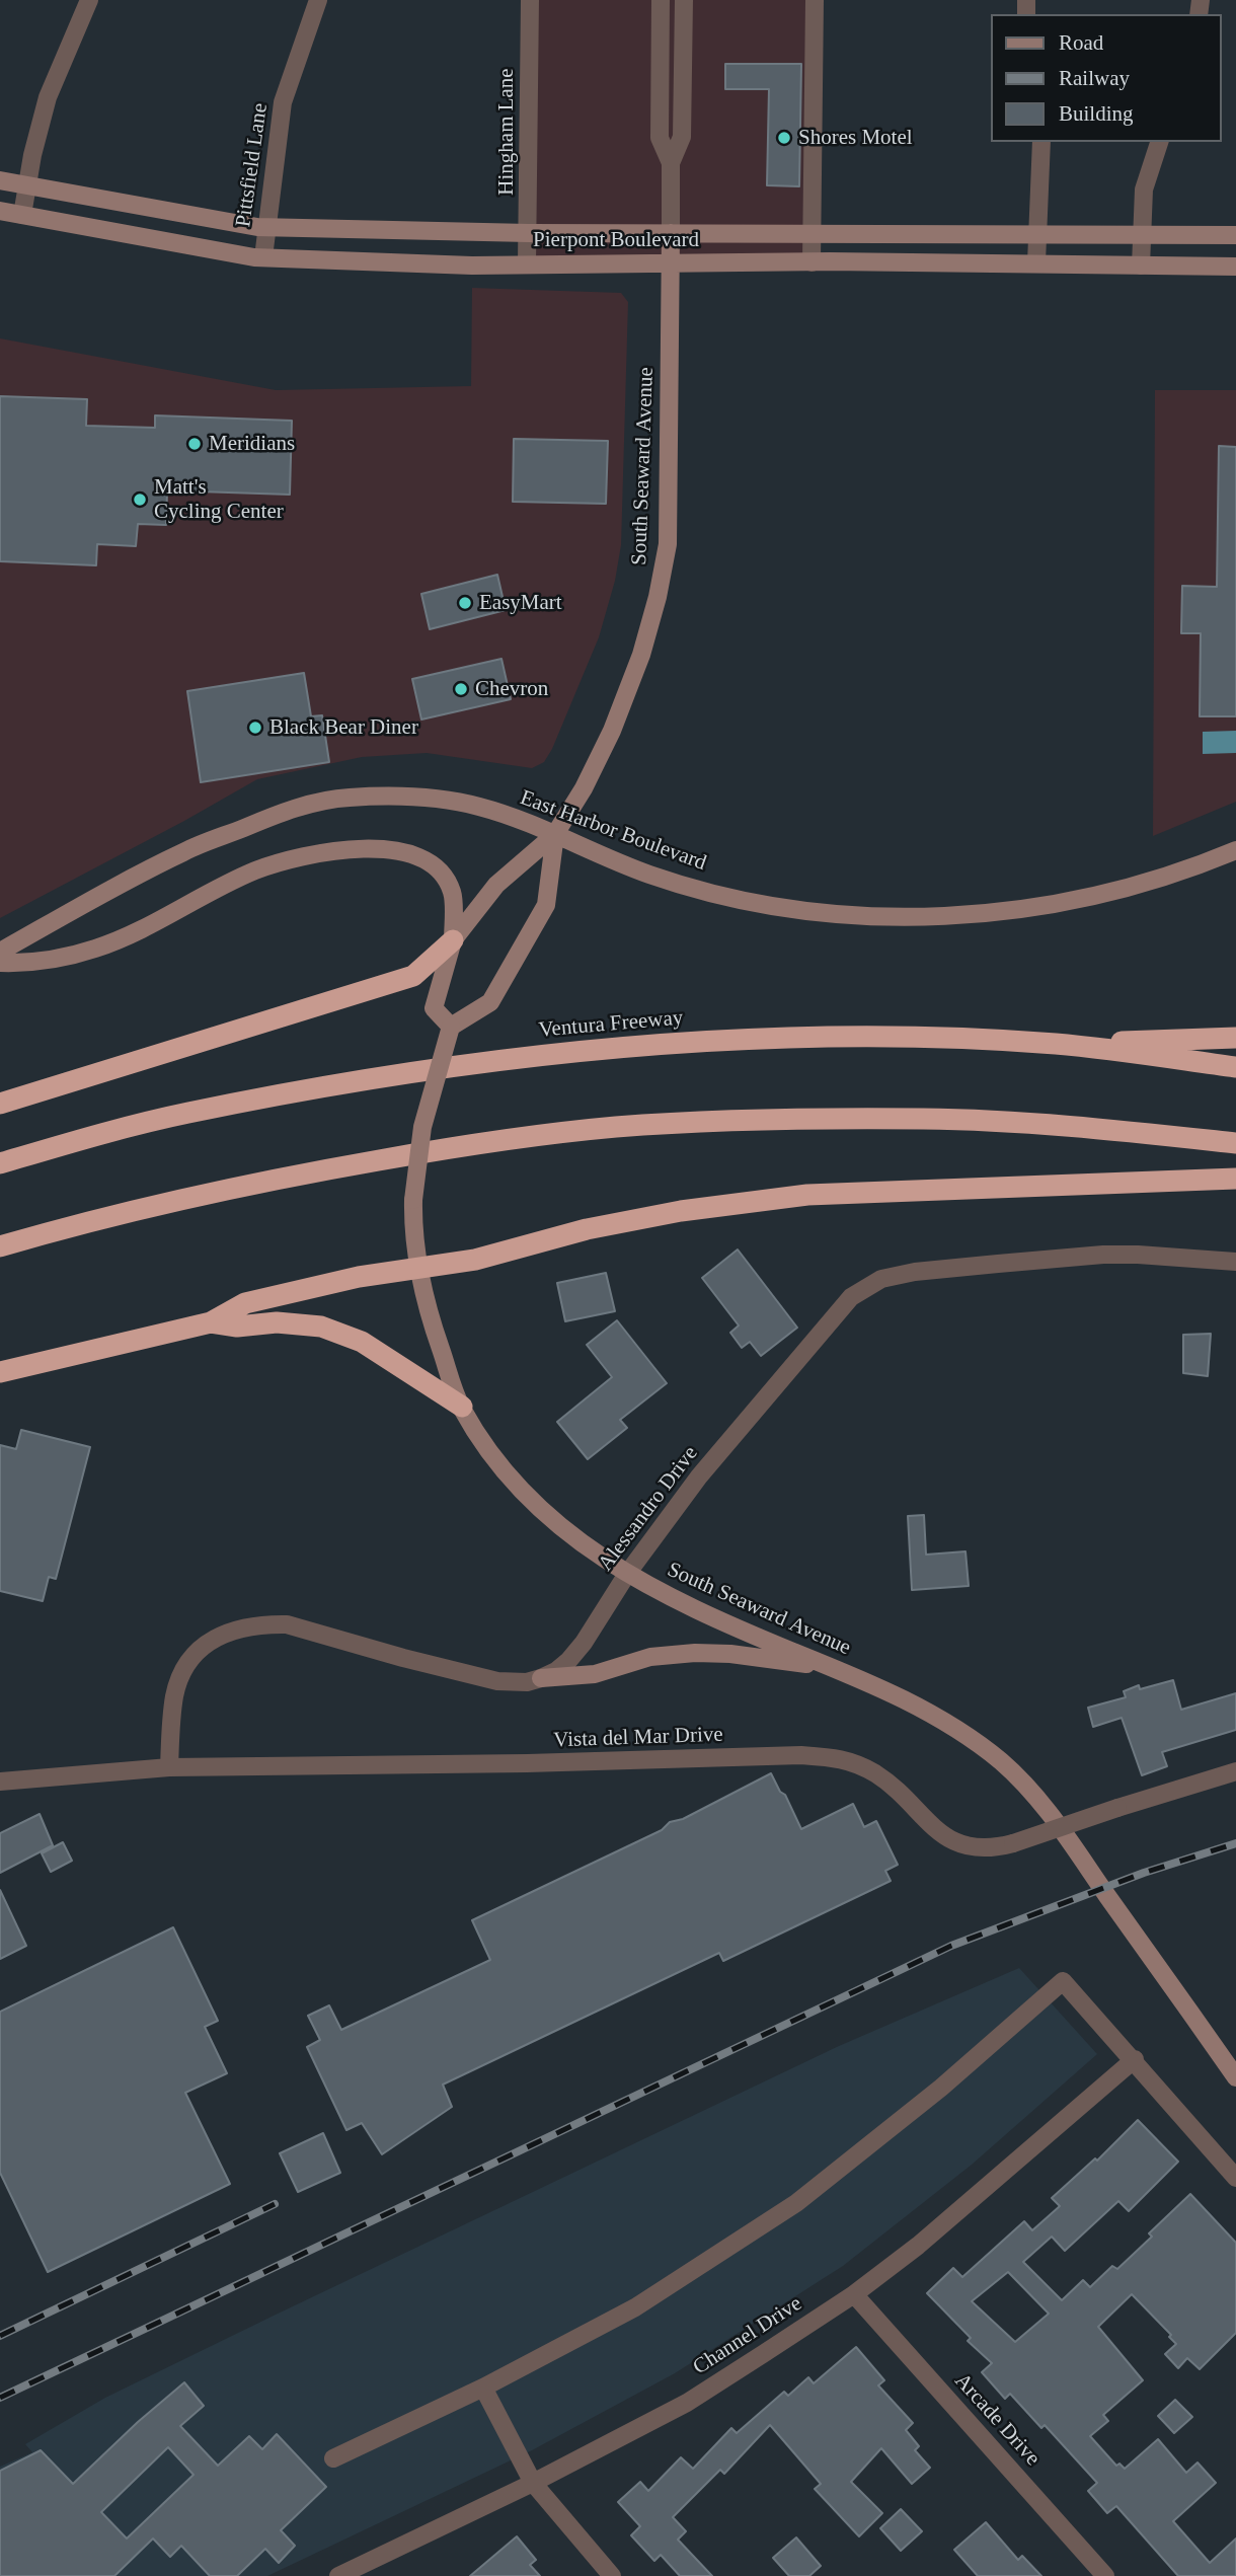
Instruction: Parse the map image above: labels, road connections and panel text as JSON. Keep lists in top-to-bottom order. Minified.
{"streets":{"highway":["Ventura Freeway"],"main road":["Pierpont Boulevard","South Seaward Avenue","East Harbor Boulevard"],"street":["Hingham Lane","Pittsfield Lane","Alessandro Drive","Vista del Mar Drive","Channel Drive","Arcade Drive"]},"crossings":[["Hingham Lane","Pierpont Boulevard"],["Pittsfield Lane","Pierpont Boulevard"],["Pierpont Boulevard","South Seaward Avenue"],["South Seaward Avenue","East Harbor Boulevard"],["South Seaward Avenue","Alessandro Drive"],["Alessandro Drive","Vista del Mar Drive"],["Channel Drive","Arcade Drive"]],"places":["Shores Motel","Meridians","Matt's Cycling Center","EasyMart","Chevron","Black Bear Diner"],"legend":["Road","Railway","Building"]}
